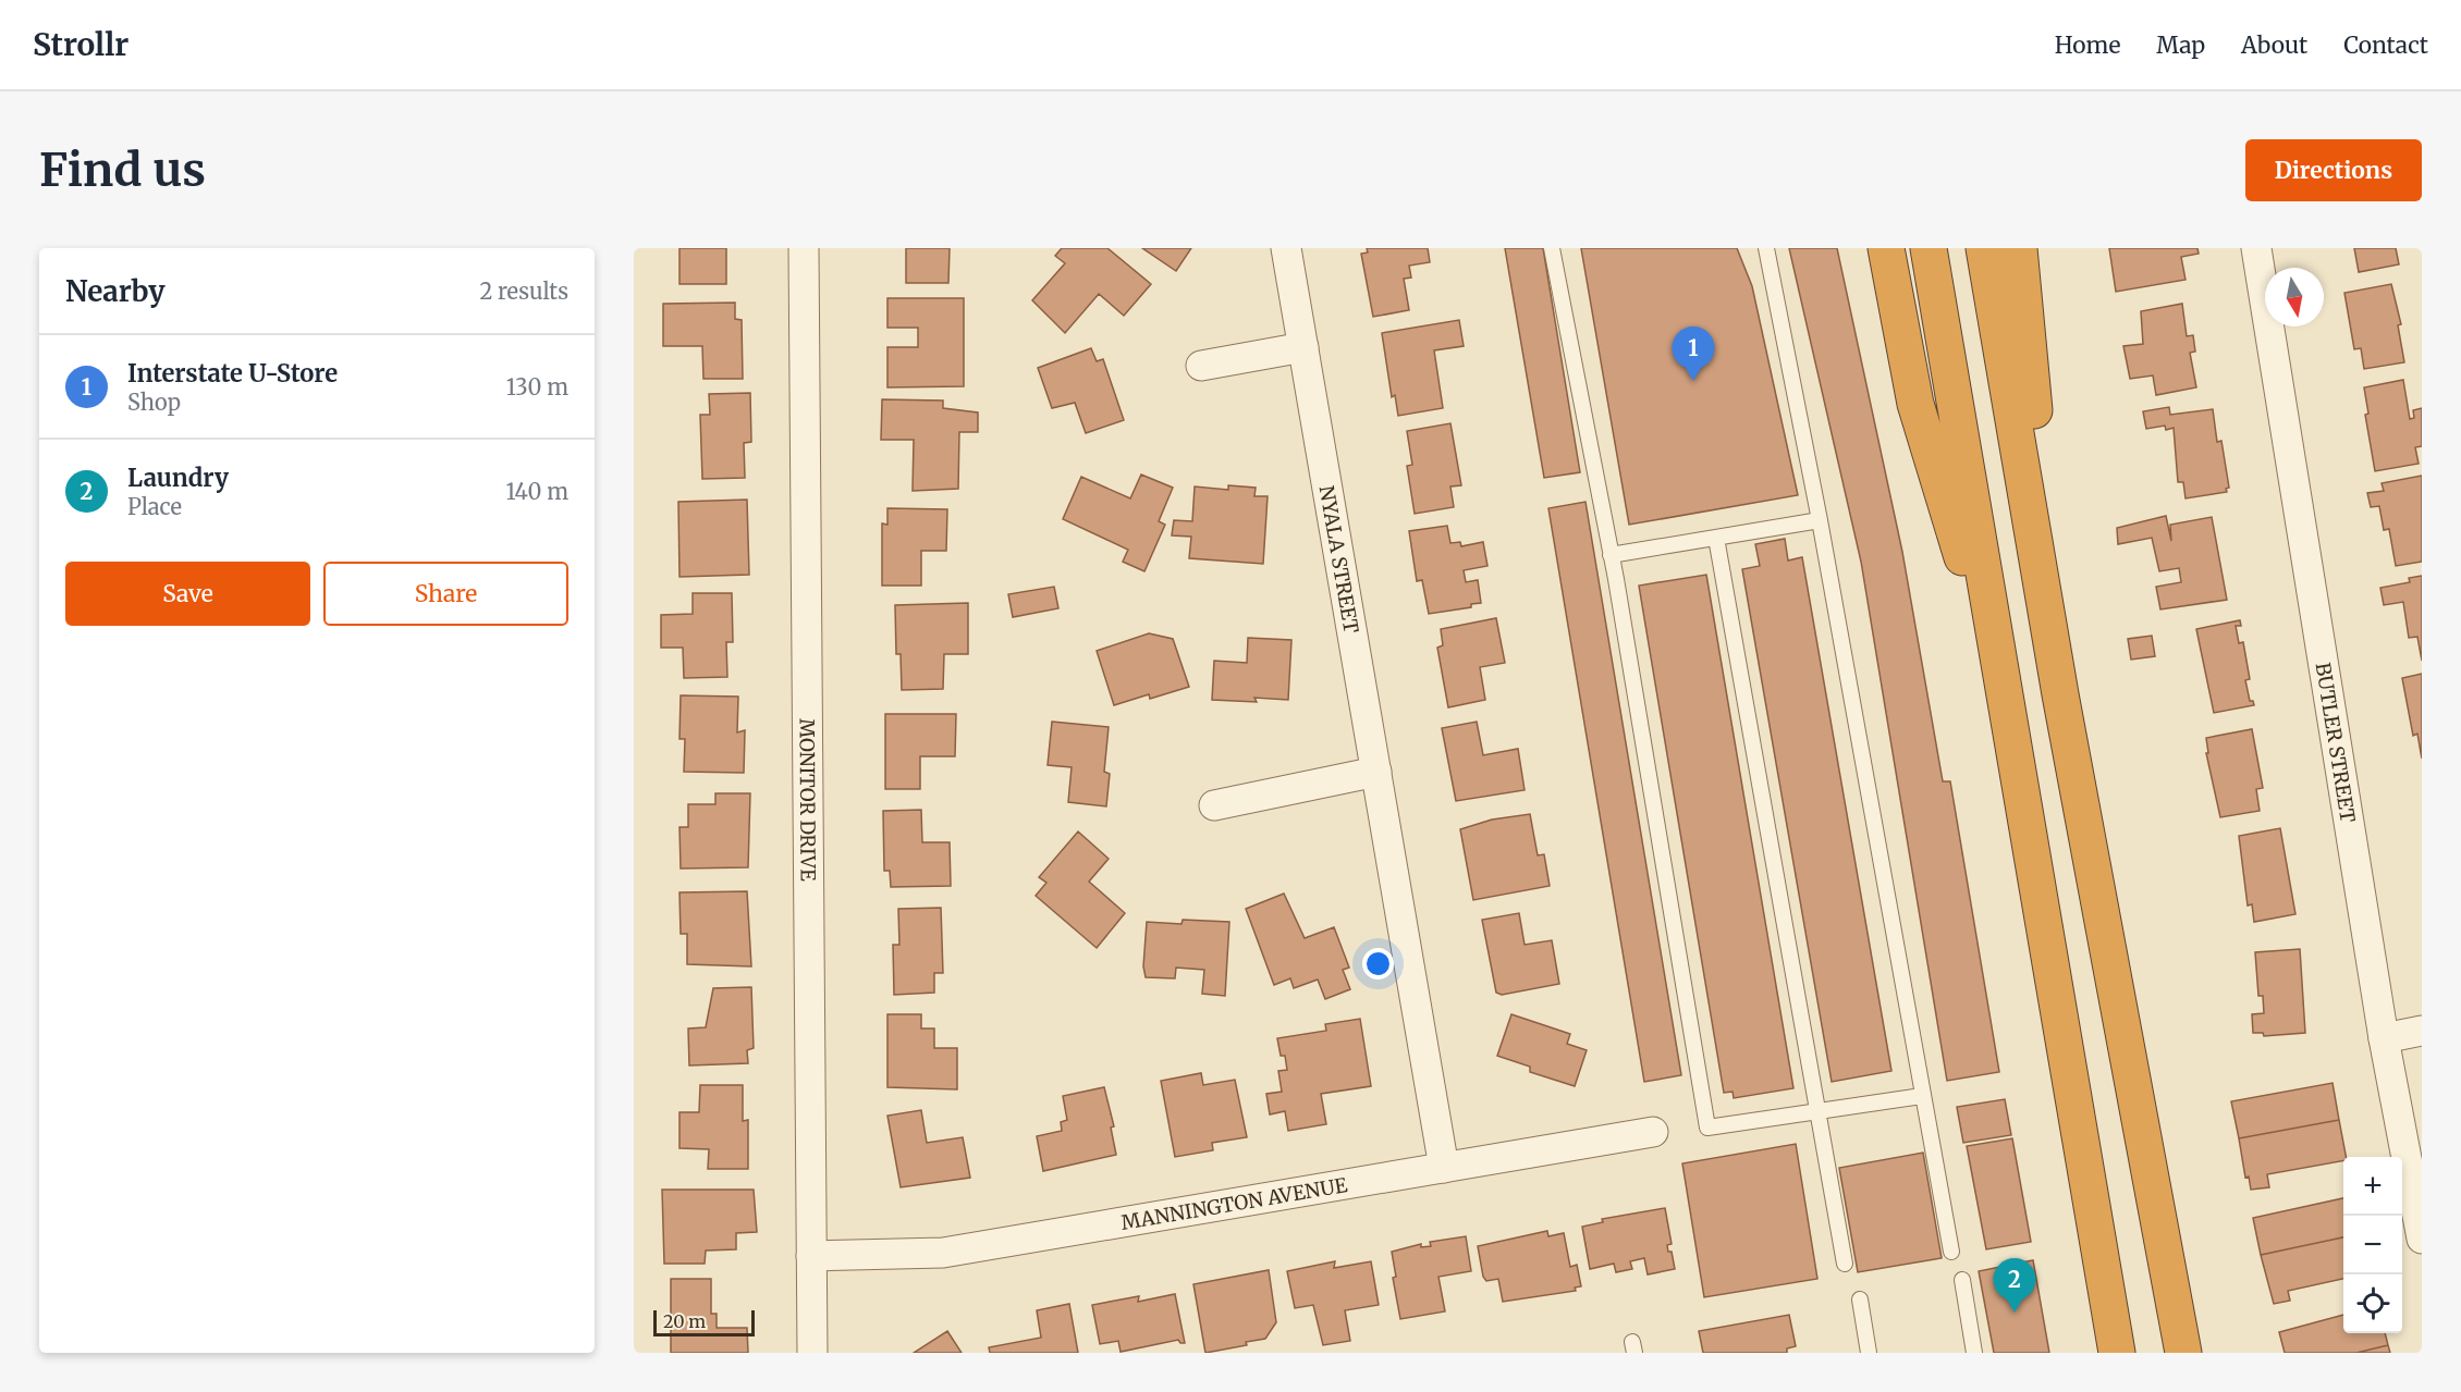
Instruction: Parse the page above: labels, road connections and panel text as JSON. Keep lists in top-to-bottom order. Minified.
{"streets":{"street":["NYALA STREET","BUTLER STREET","MONITOR DRIVE","MANNINGTON AVENUE"]},"crossings":[["NYALA STREET","MANNINGTON AVENUE"],["MONITOR DRIVE","MANNINGTON AVENUE"]],"scale_bar":"20 m","north":"bottom","page":{"header":"Strollr","nav":["Home","Map","About","Contact"],"buttons":["Directions",["Save","Share"]],"title":"Find us","heading":["Nearby","2 results"],"pins":["1","2"],"list":[{"mark":"1","name":"Interstate U-Store","note":"Shop","value":"130 m"},{"mark":"2","name":"Laundry","note":"Place","value":"140 m"}],"map_buttons":["+","−"],"scale":"20 m"}}
